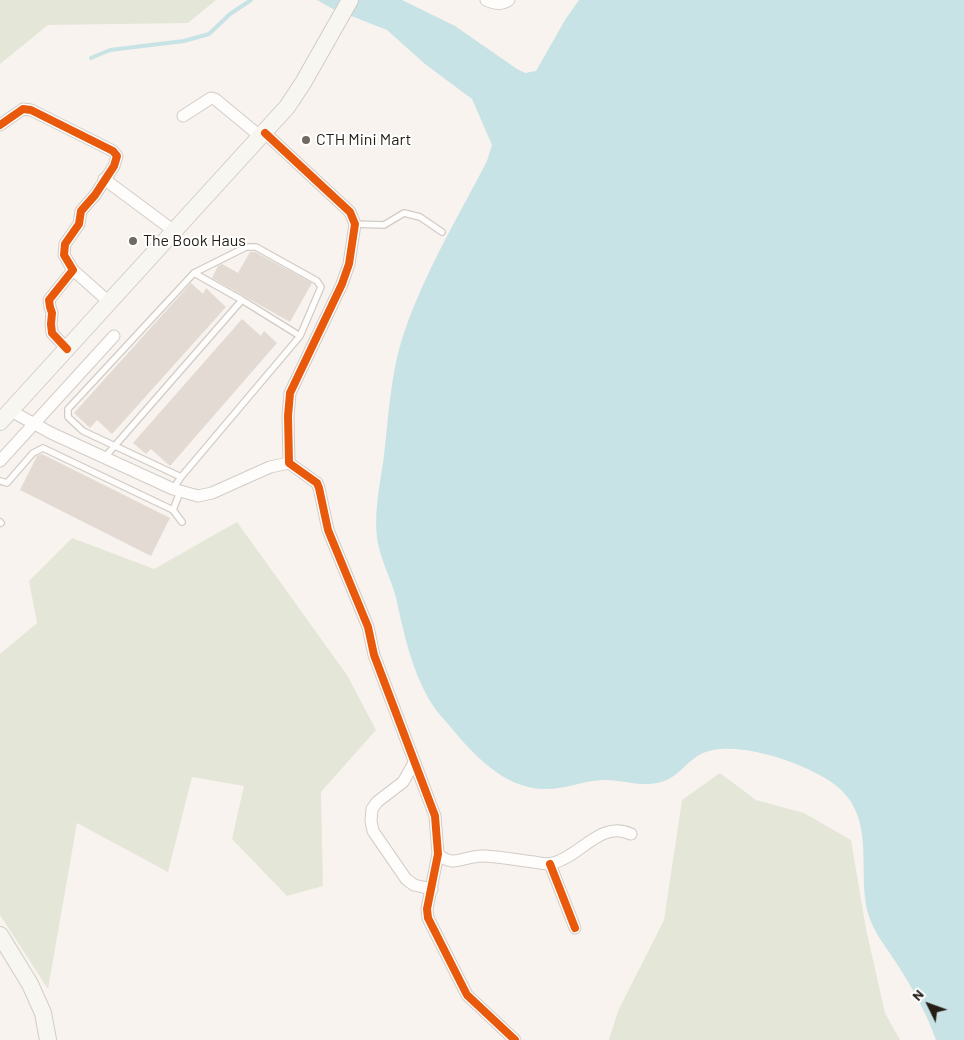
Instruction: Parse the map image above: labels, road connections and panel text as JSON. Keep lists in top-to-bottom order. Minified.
{"places":["CTH Mini Mart","The Book Haus"],"north":"top left"}
